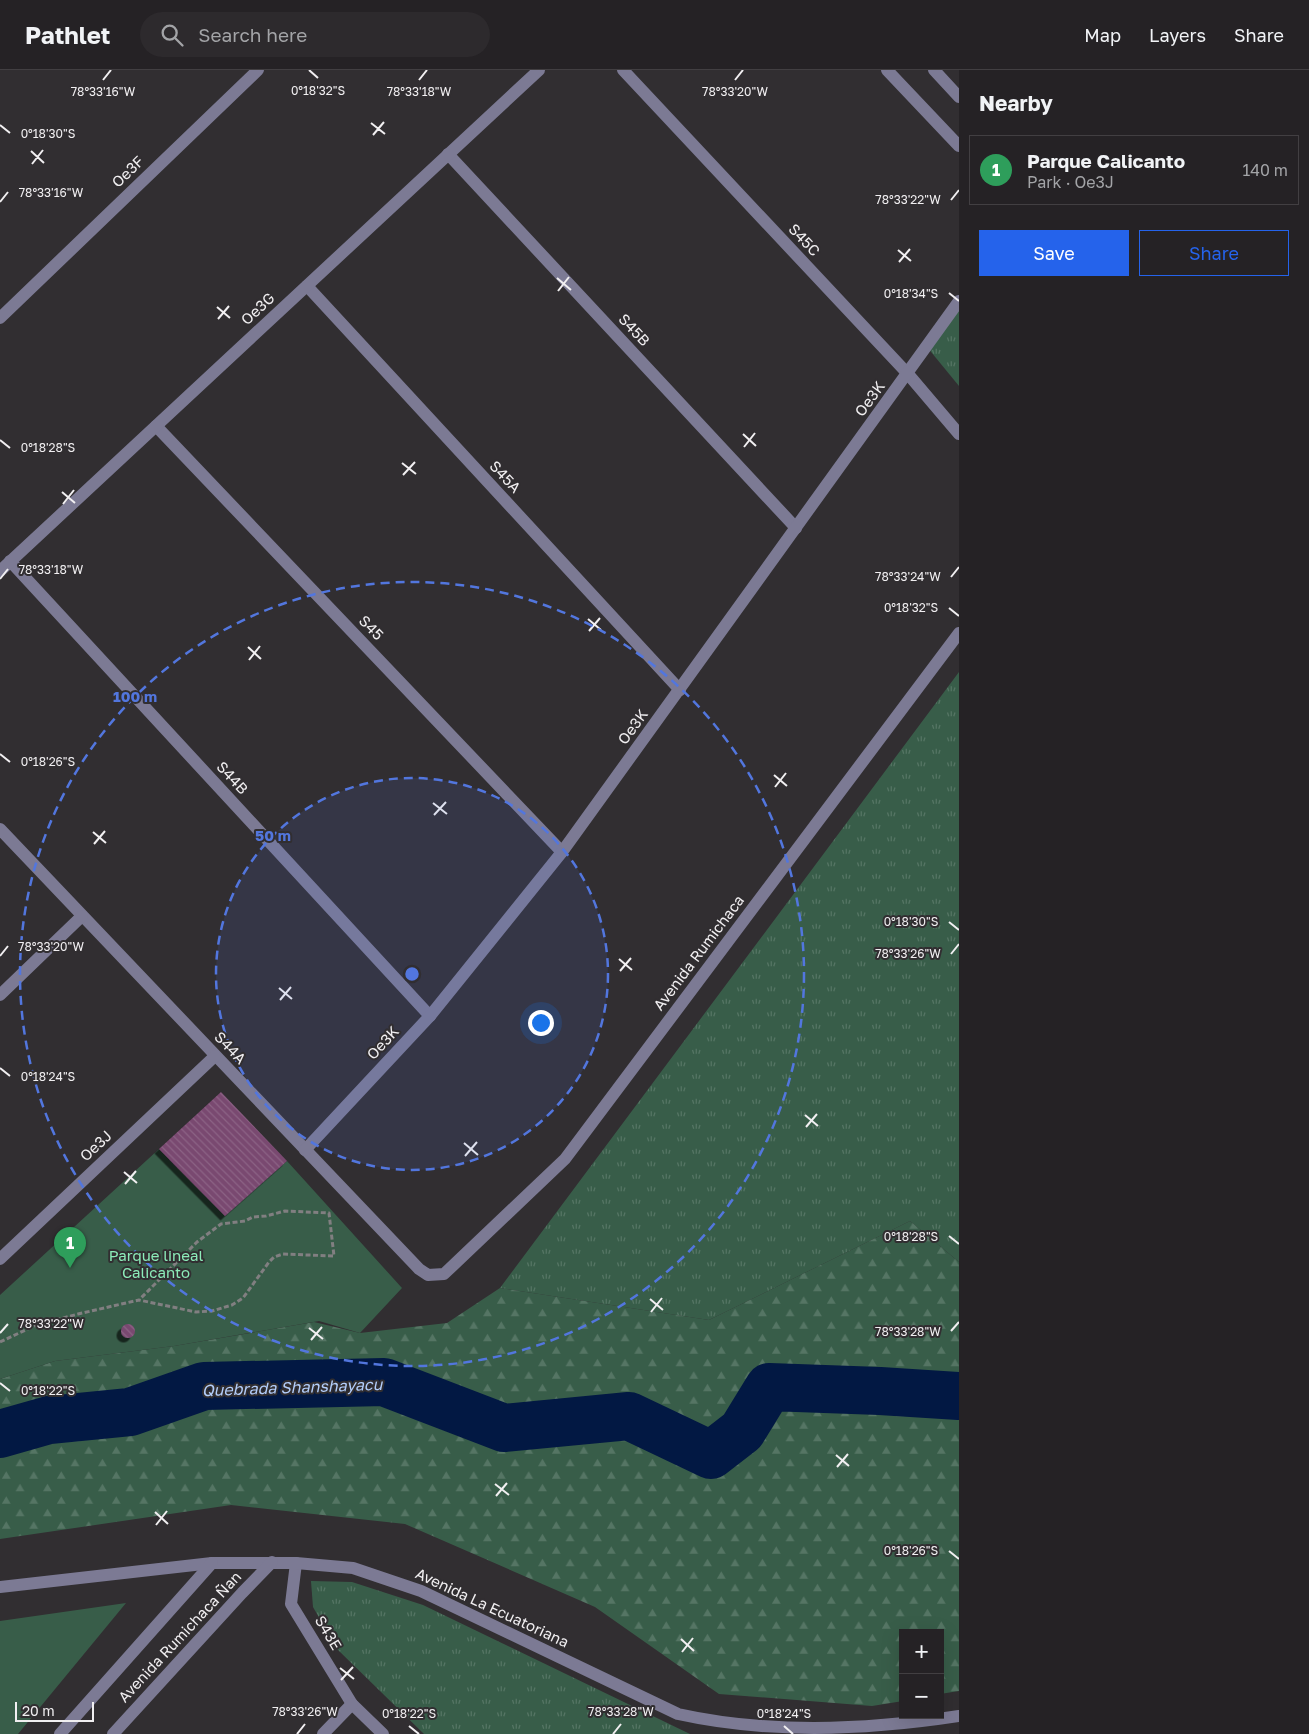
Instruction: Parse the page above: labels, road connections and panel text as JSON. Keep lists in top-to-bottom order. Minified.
{"streets":{"street":["Oe3F","S45C","Oe3G","S45B","Oe3K","S45A","S45","S44B","Avenida Rumichaca","S44A","Oe3J","Avenida La Ecuatoriana","S43E","Avenida Rumichaca Ñan"]},"crossings":[["S45C","Oe3K"],["Oe3G","S45B"],["Oe3G","S45A"],["Oe3G","S45"],["Oe3G","S44B"],["S45B","Oe3K"],["Oe3K","S45A"],["Oe3K","S45"],["Oe3K","S44B"],["Oe3K","S44A"],["Avenida Rumichaca","S44A"],["S44A","Oe3J"],["Avenida La Ecuatoriana","S43E"],["Avenida La Ecuatoriana","Avenida Rumichaca Ñan"]],"water":["Quebrada Shanshayacu"],"parks":["Parque lineal Calicanto"],"scale_bar":"20 m","page":{"header":"Pathlet","search":"Search here","nav":["Map","Layers","Share"],"heading":"Nearby","list":[{"mark":"1","name":"Parque Calicanto","note":"Park · Oe3J","value":"140 m"}],"buttons":["Save","Share"],"pins":"1","map_buttons":["+","−"],"scale":"20 m"},"coordinates":["0°18'32\"S","78°33'16\"W","78°33'18\"W","78°33'20\"W","0°18'30\"S","78°33'22\"W","0°18'34\"S","0°18'28\"S","78°33'24\"W","0°18'26\"S","78°33'26\"W","0°18'24\"S","78°33'28\"W","0°18'22\"S"],"rings":["100 m","50 m"]}
